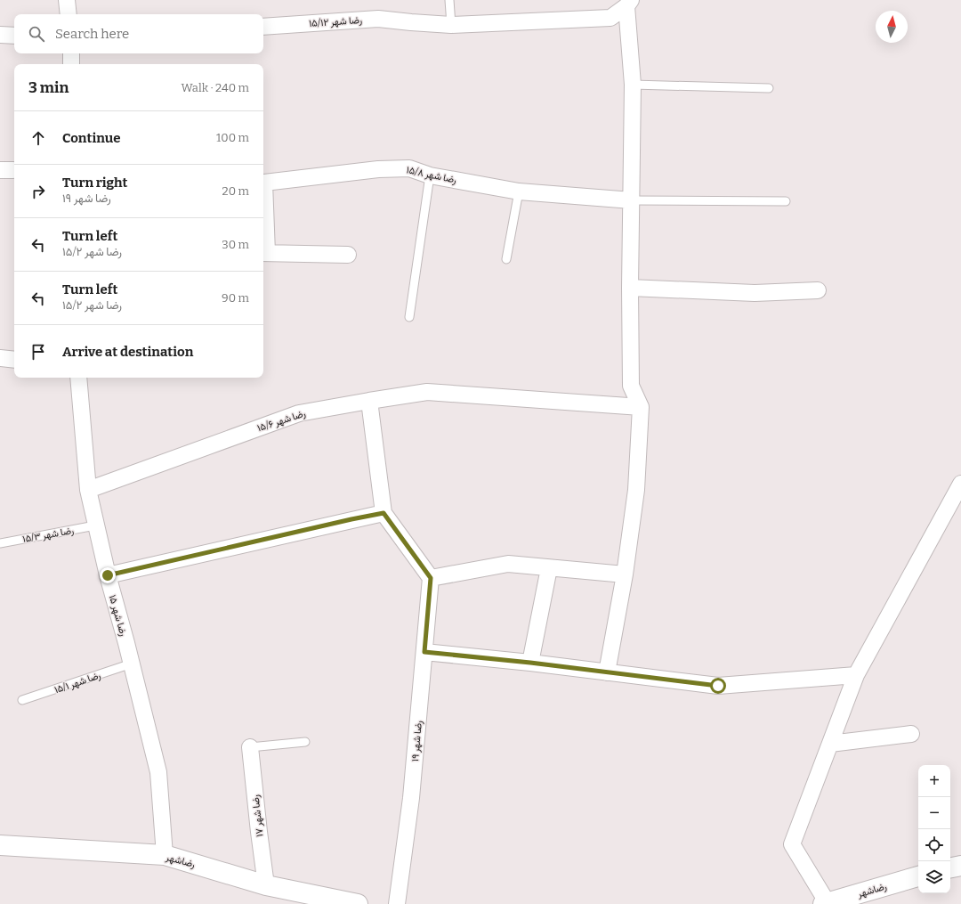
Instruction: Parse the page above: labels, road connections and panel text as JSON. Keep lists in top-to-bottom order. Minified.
{"streets":{"street":["رضا شهر ۱۵/۱۲","رضا شهر ۱۵/۸","رضا شهر ۱۵/۶","رضا شهر ۱۵","رضا شهر ۱۹","رضا شهر ۱۷","رضاشهر"],"lane":["رضا شهر ۱۵/۳","رضا شهر ۱۵/۱"]},"crossings":[["رضا شهر ۱۵/۶","رضا شهر ۱۵"],["رضا شهر ۱۵/۳","رضا شهر ۱۵"],["رضا شهر ۱۵","رضا شهر ۱۵/۱"],["رضا شهر ۱۵","رضاشهر"],["رضا شهر ۱۷","رضاشهر"]],"north":"top","page":{"search":"Search here","heading":["3 min","Walk · 240 m"],"list":[["Continue","100 m"],["Turn right","رضا شهر ۱۹","20 m"],["Turn left","رضا شهر ۱۵/۲","30 m"],["Turn left","رضا شهر ۱۵/۲","90 m"],"Arrive at destination"],"map_buttons":["+","−"]}}
